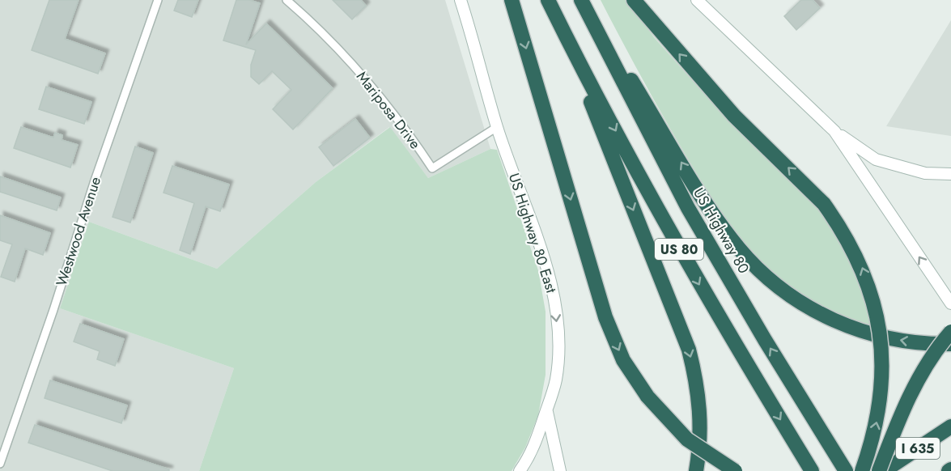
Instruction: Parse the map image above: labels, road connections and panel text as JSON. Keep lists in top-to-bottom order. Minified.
{"streets":{"highway":["US Highway 80","US 80","I 635"],"main road":["US Highway 80 East"],"street":["Mariposa Drive","Westwood Avenue"]},"crossings":[["Mariposa Drive","US Highway 80 East"]],"one_way":["US Highway 80 East"]}
